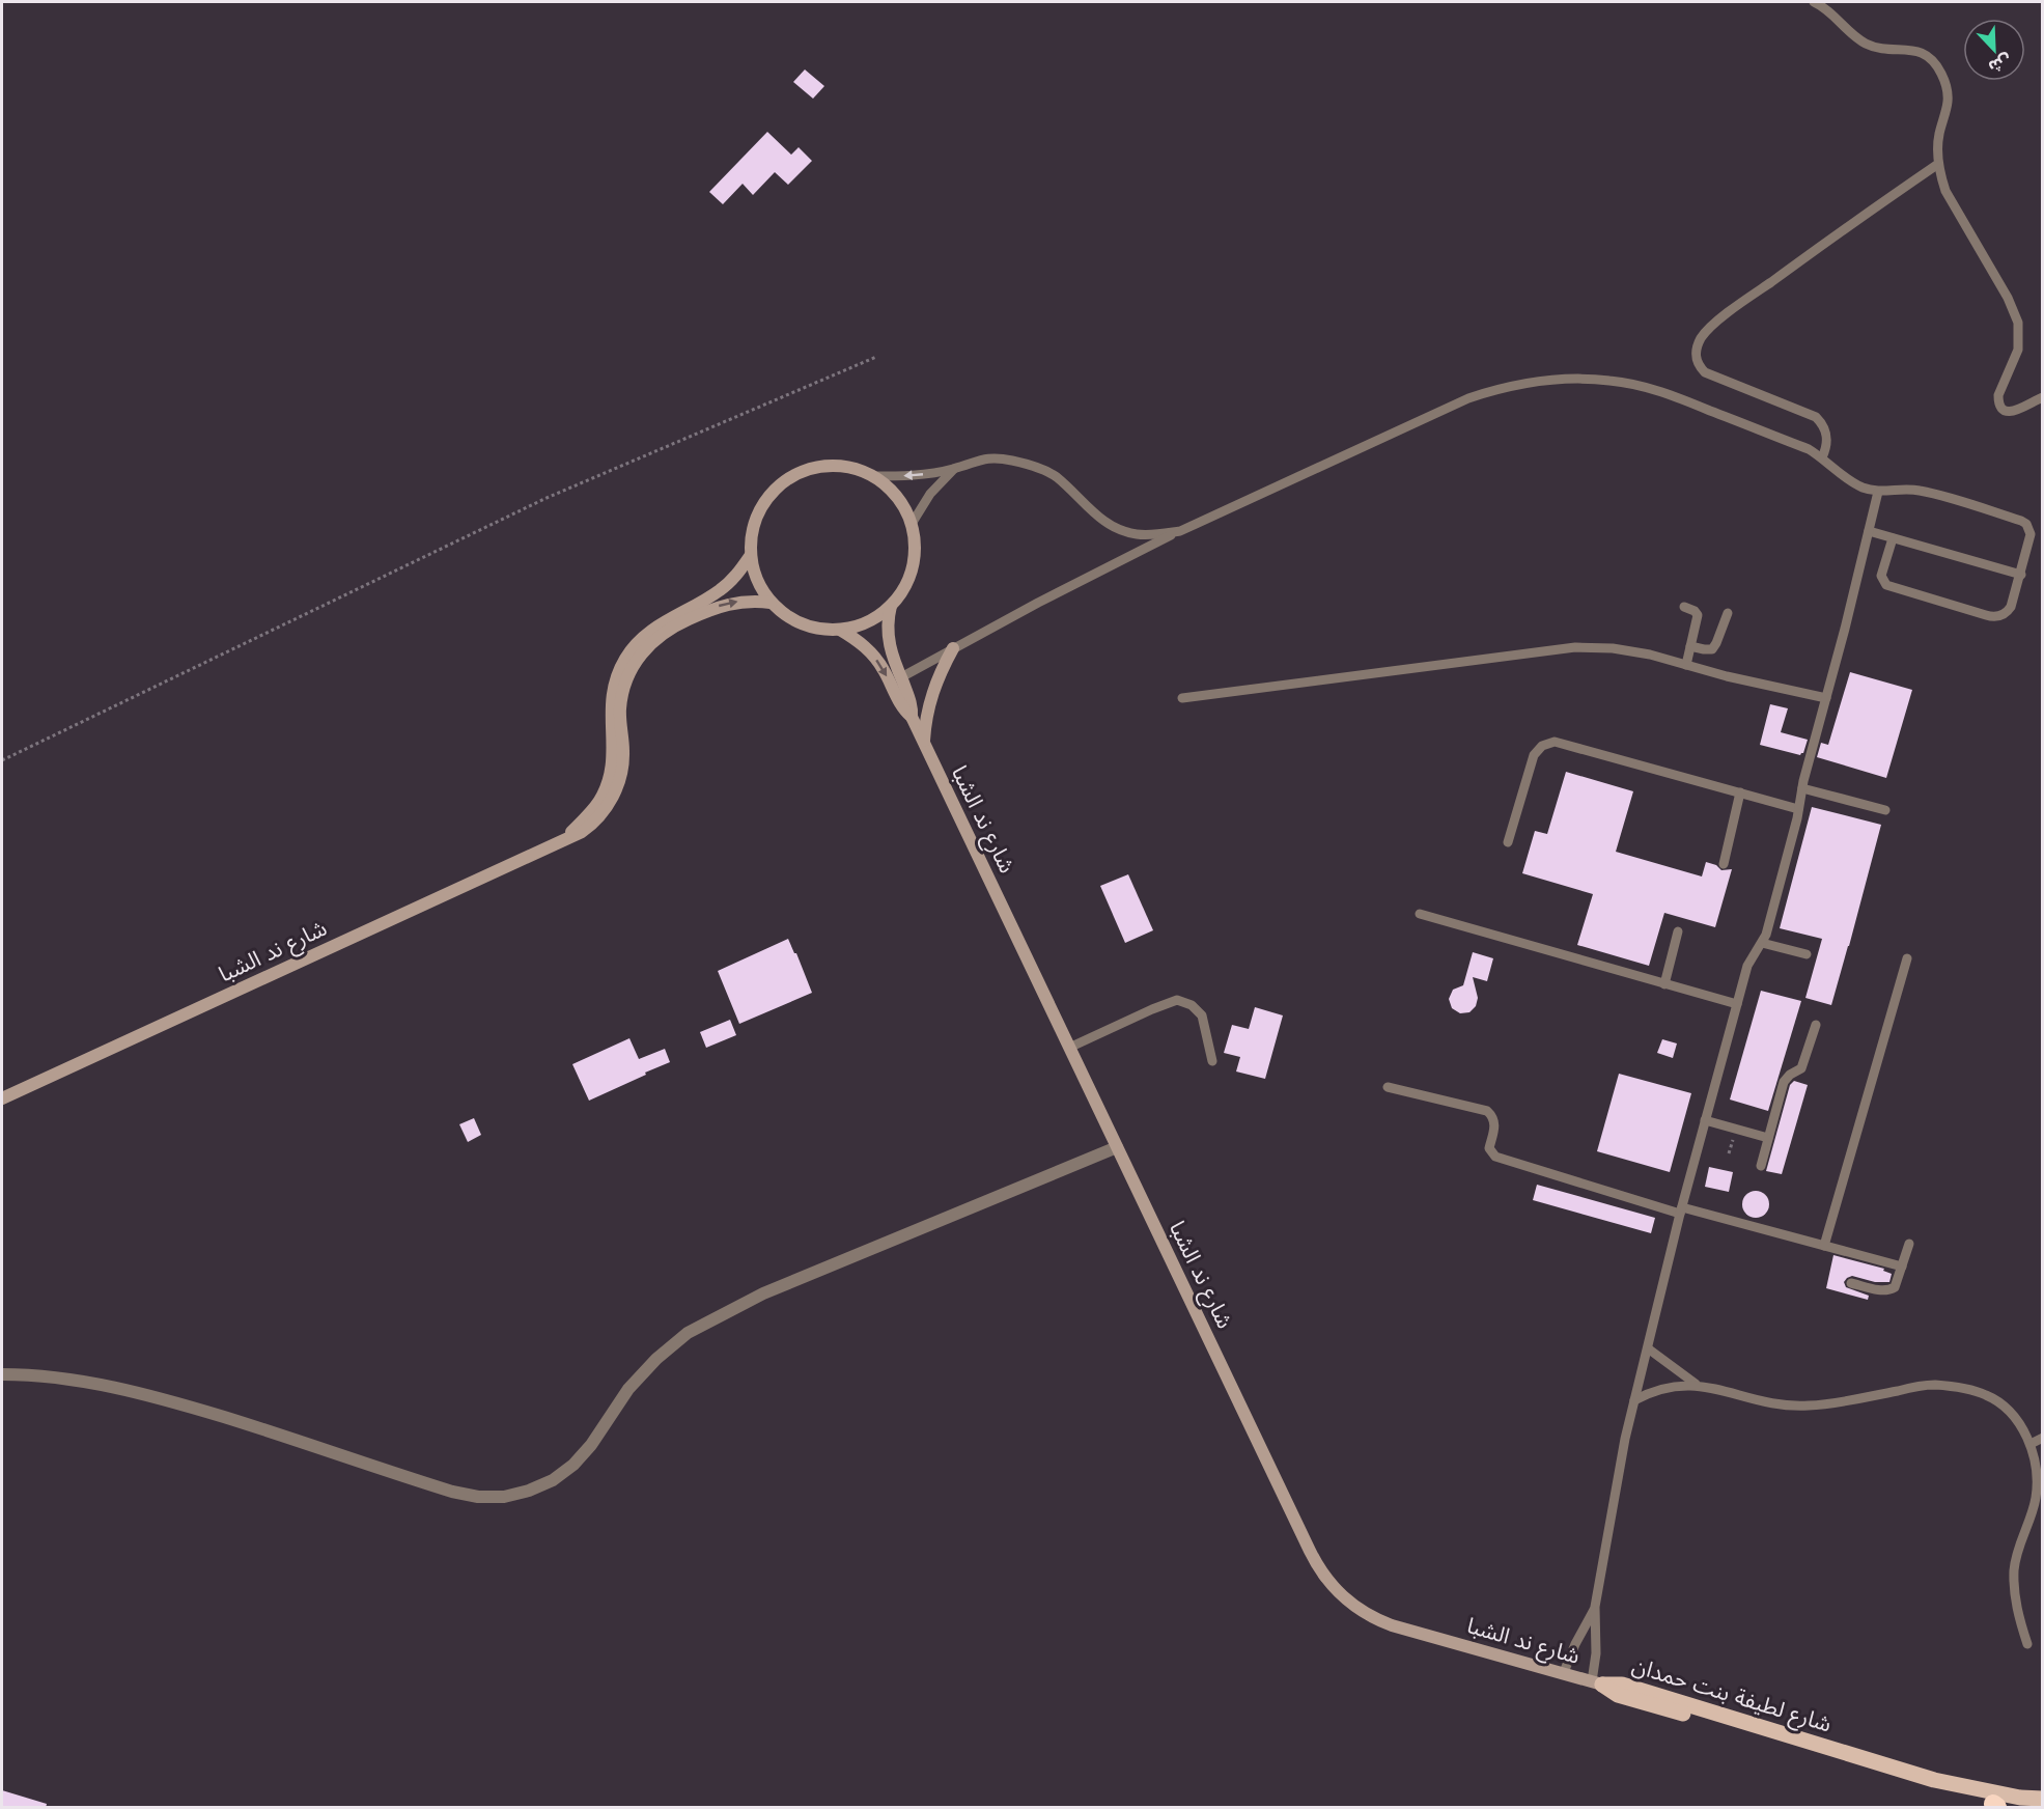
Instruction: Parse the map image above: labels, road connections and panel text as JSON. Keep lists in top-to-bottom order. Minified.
{"streets":{"main road":["شارع ند الشبا","شارع لطيفة بنت حمدان"]},"crossings":[["شارع ند الشبا","شارع لطيفة بنت حمدان"]],"north":"bottom right"}
